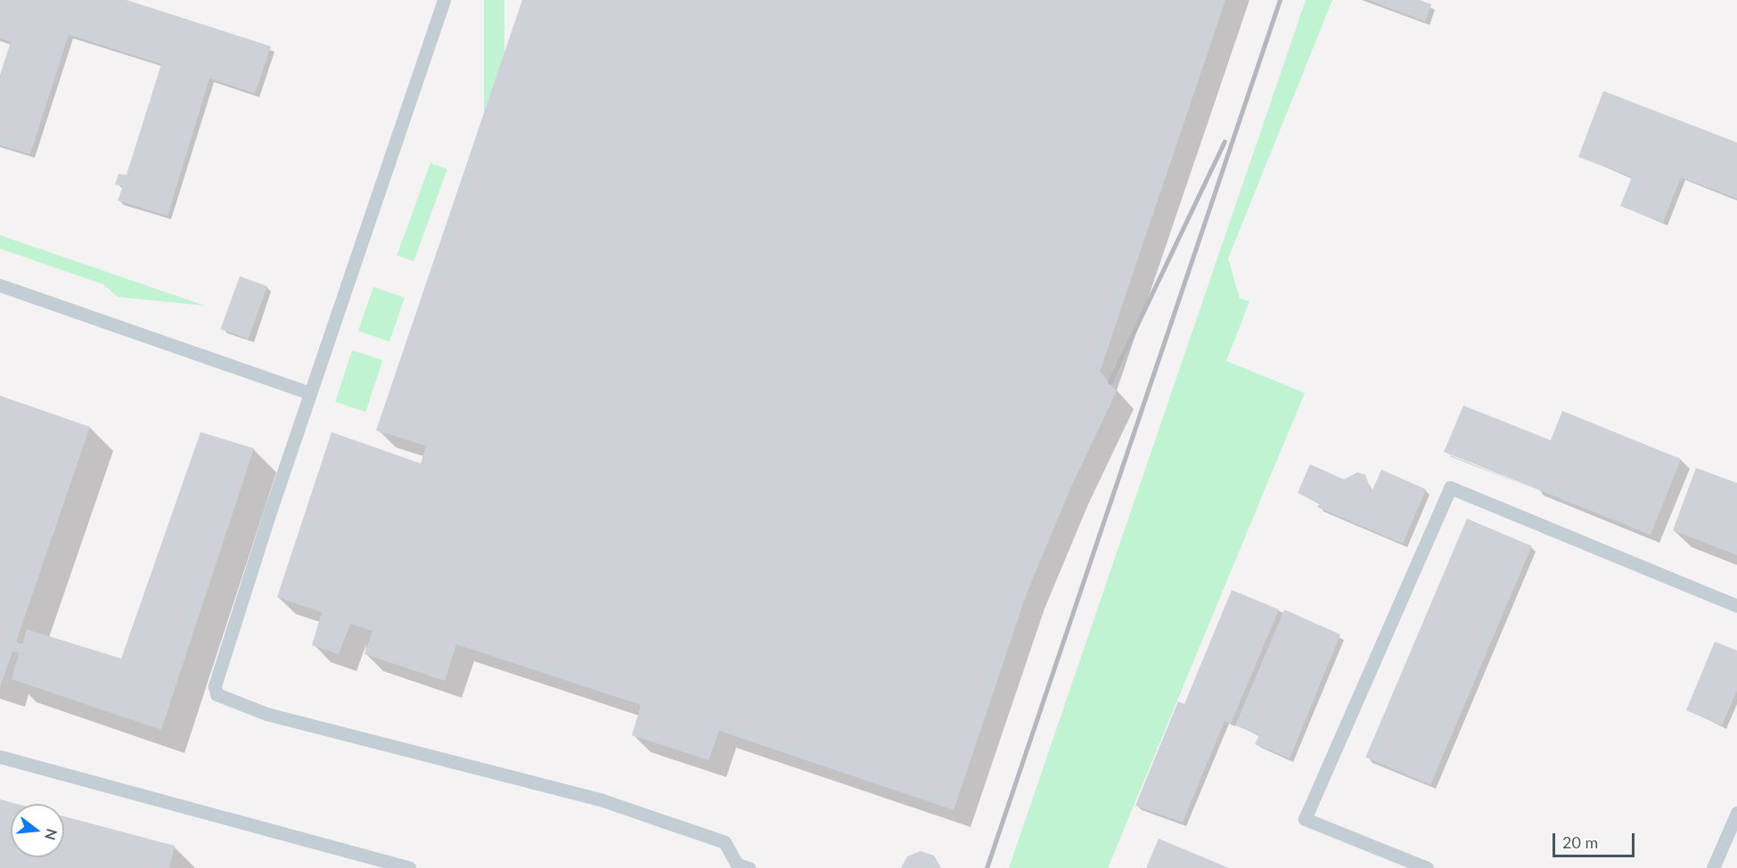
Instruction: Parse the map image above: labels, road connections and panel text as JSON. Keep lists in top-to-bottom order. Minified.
{"scale_bar":"20 m","north":"right"}
